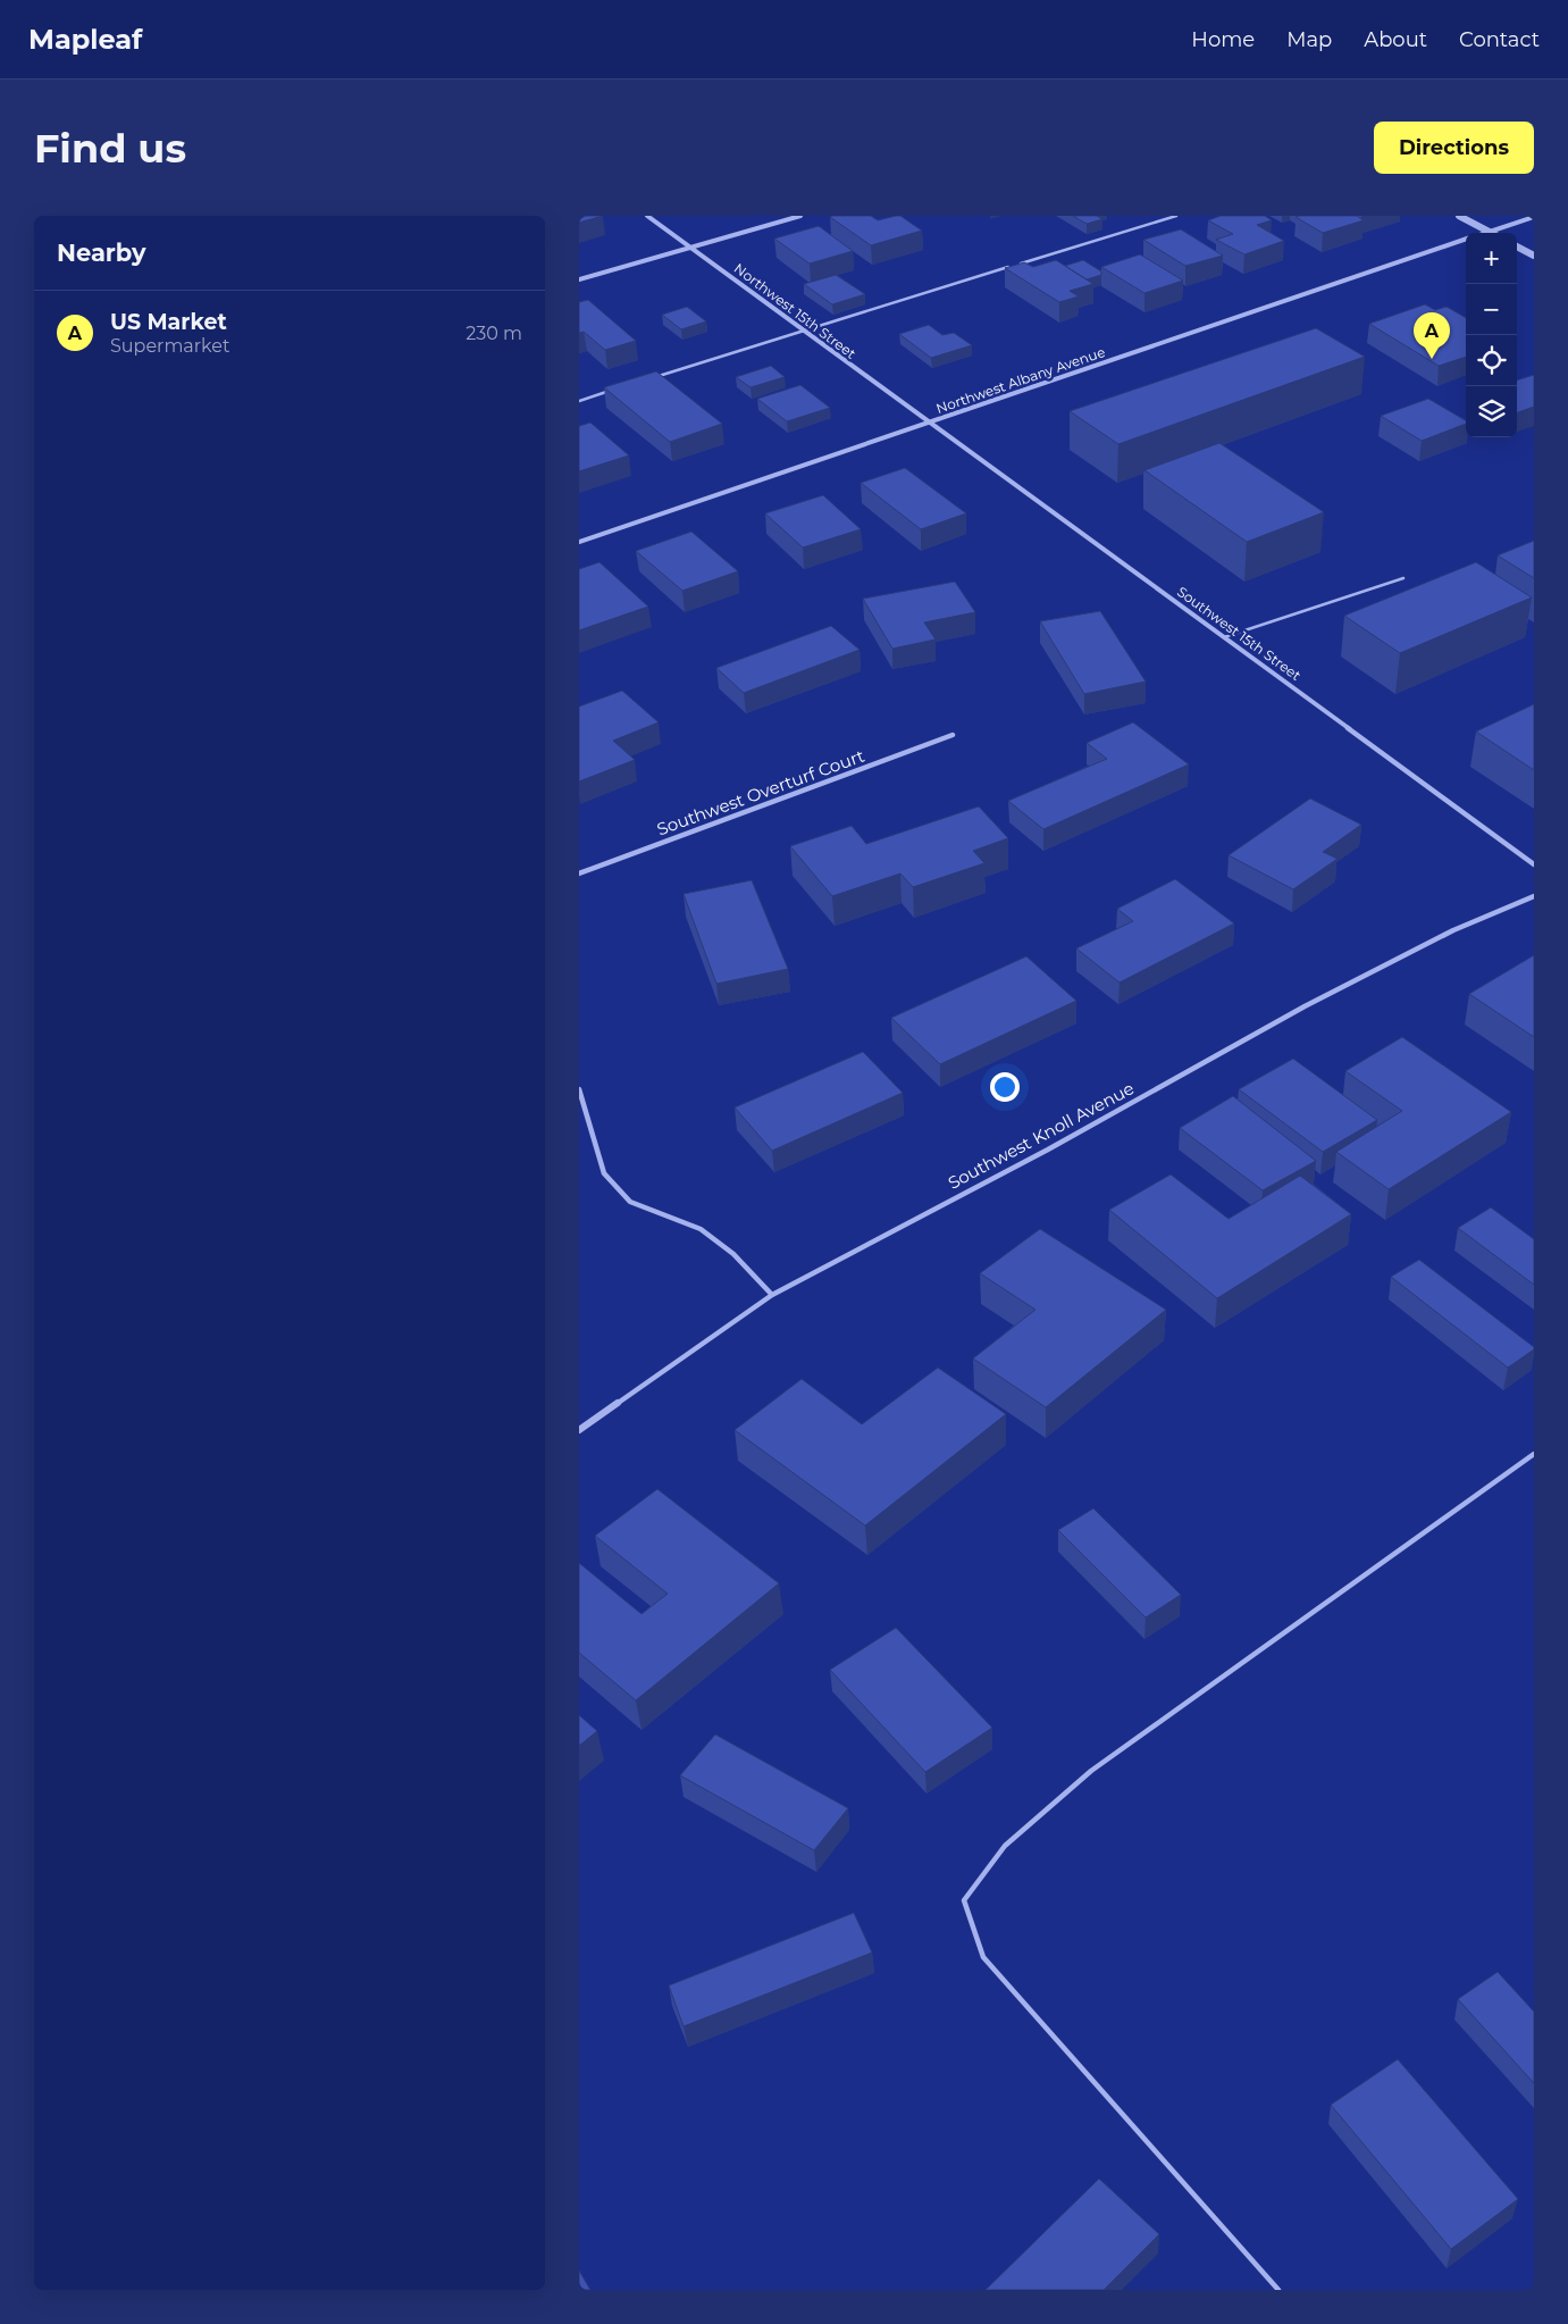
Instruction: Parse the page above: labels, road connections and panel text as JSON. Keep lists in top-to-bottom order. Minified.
{"streets":{"street":["Northwest 15th Street","Northwest Albany Avenue","Southwest 15th Street","Southwest Overturf Court","Southwest Knoll Avenue"]},"crossings":[["Northwest 15th Street","Northwest Albany Avenue"],["Northwest 15th Street","Southwest 15th Street"],["Northwest Albany Avenue","Southwest 15th Street"]],"page":{"header":"Mapleaf","nav":["Home","Map","About","Contact"],"buttons":"Directions","title":"Find us","heading":"Nearby","map_buttons":["+","−"],"list":[{"mark":"A","name":"US Market","note":"Supermarket","value":"230 m"}],"pins":"A"}}
